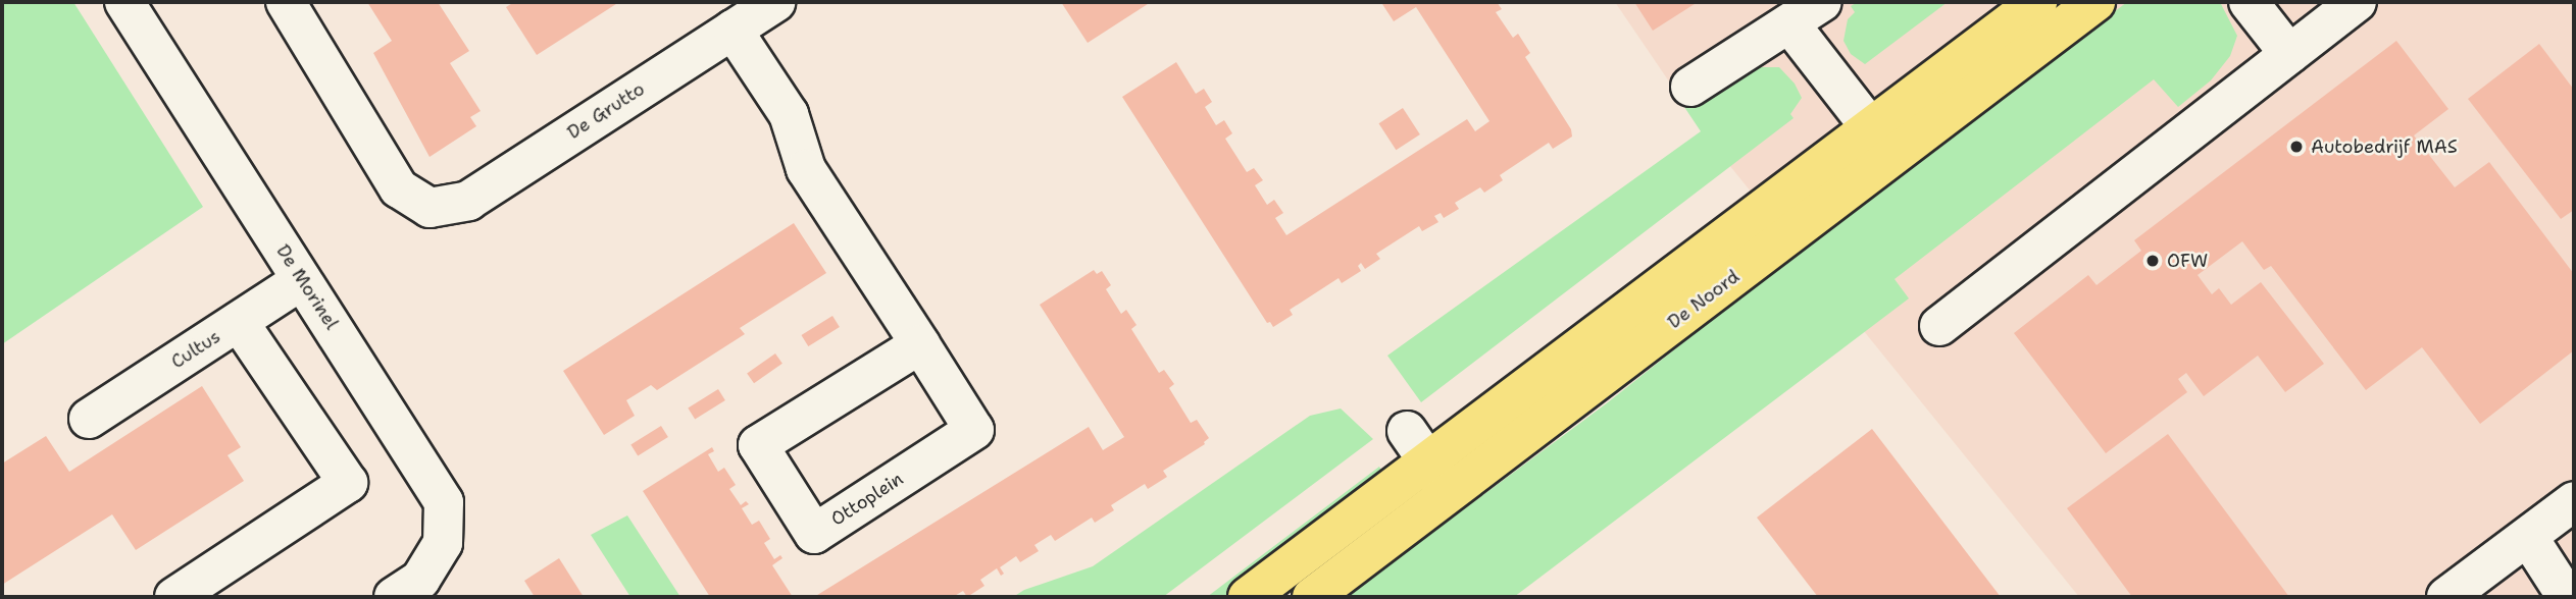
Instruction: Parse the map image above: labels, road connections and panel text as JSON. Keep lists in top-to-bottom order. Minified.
{"streets":{"main road":["De Noord"],"street":["De Grutto","De Morinel","Cultus","Ottoplein"]},"crossings":[["De Grutto","Ottoplein"],["De Morinel","Cultus"]],"places":["Autobedrijf MAS","OFW"]}
